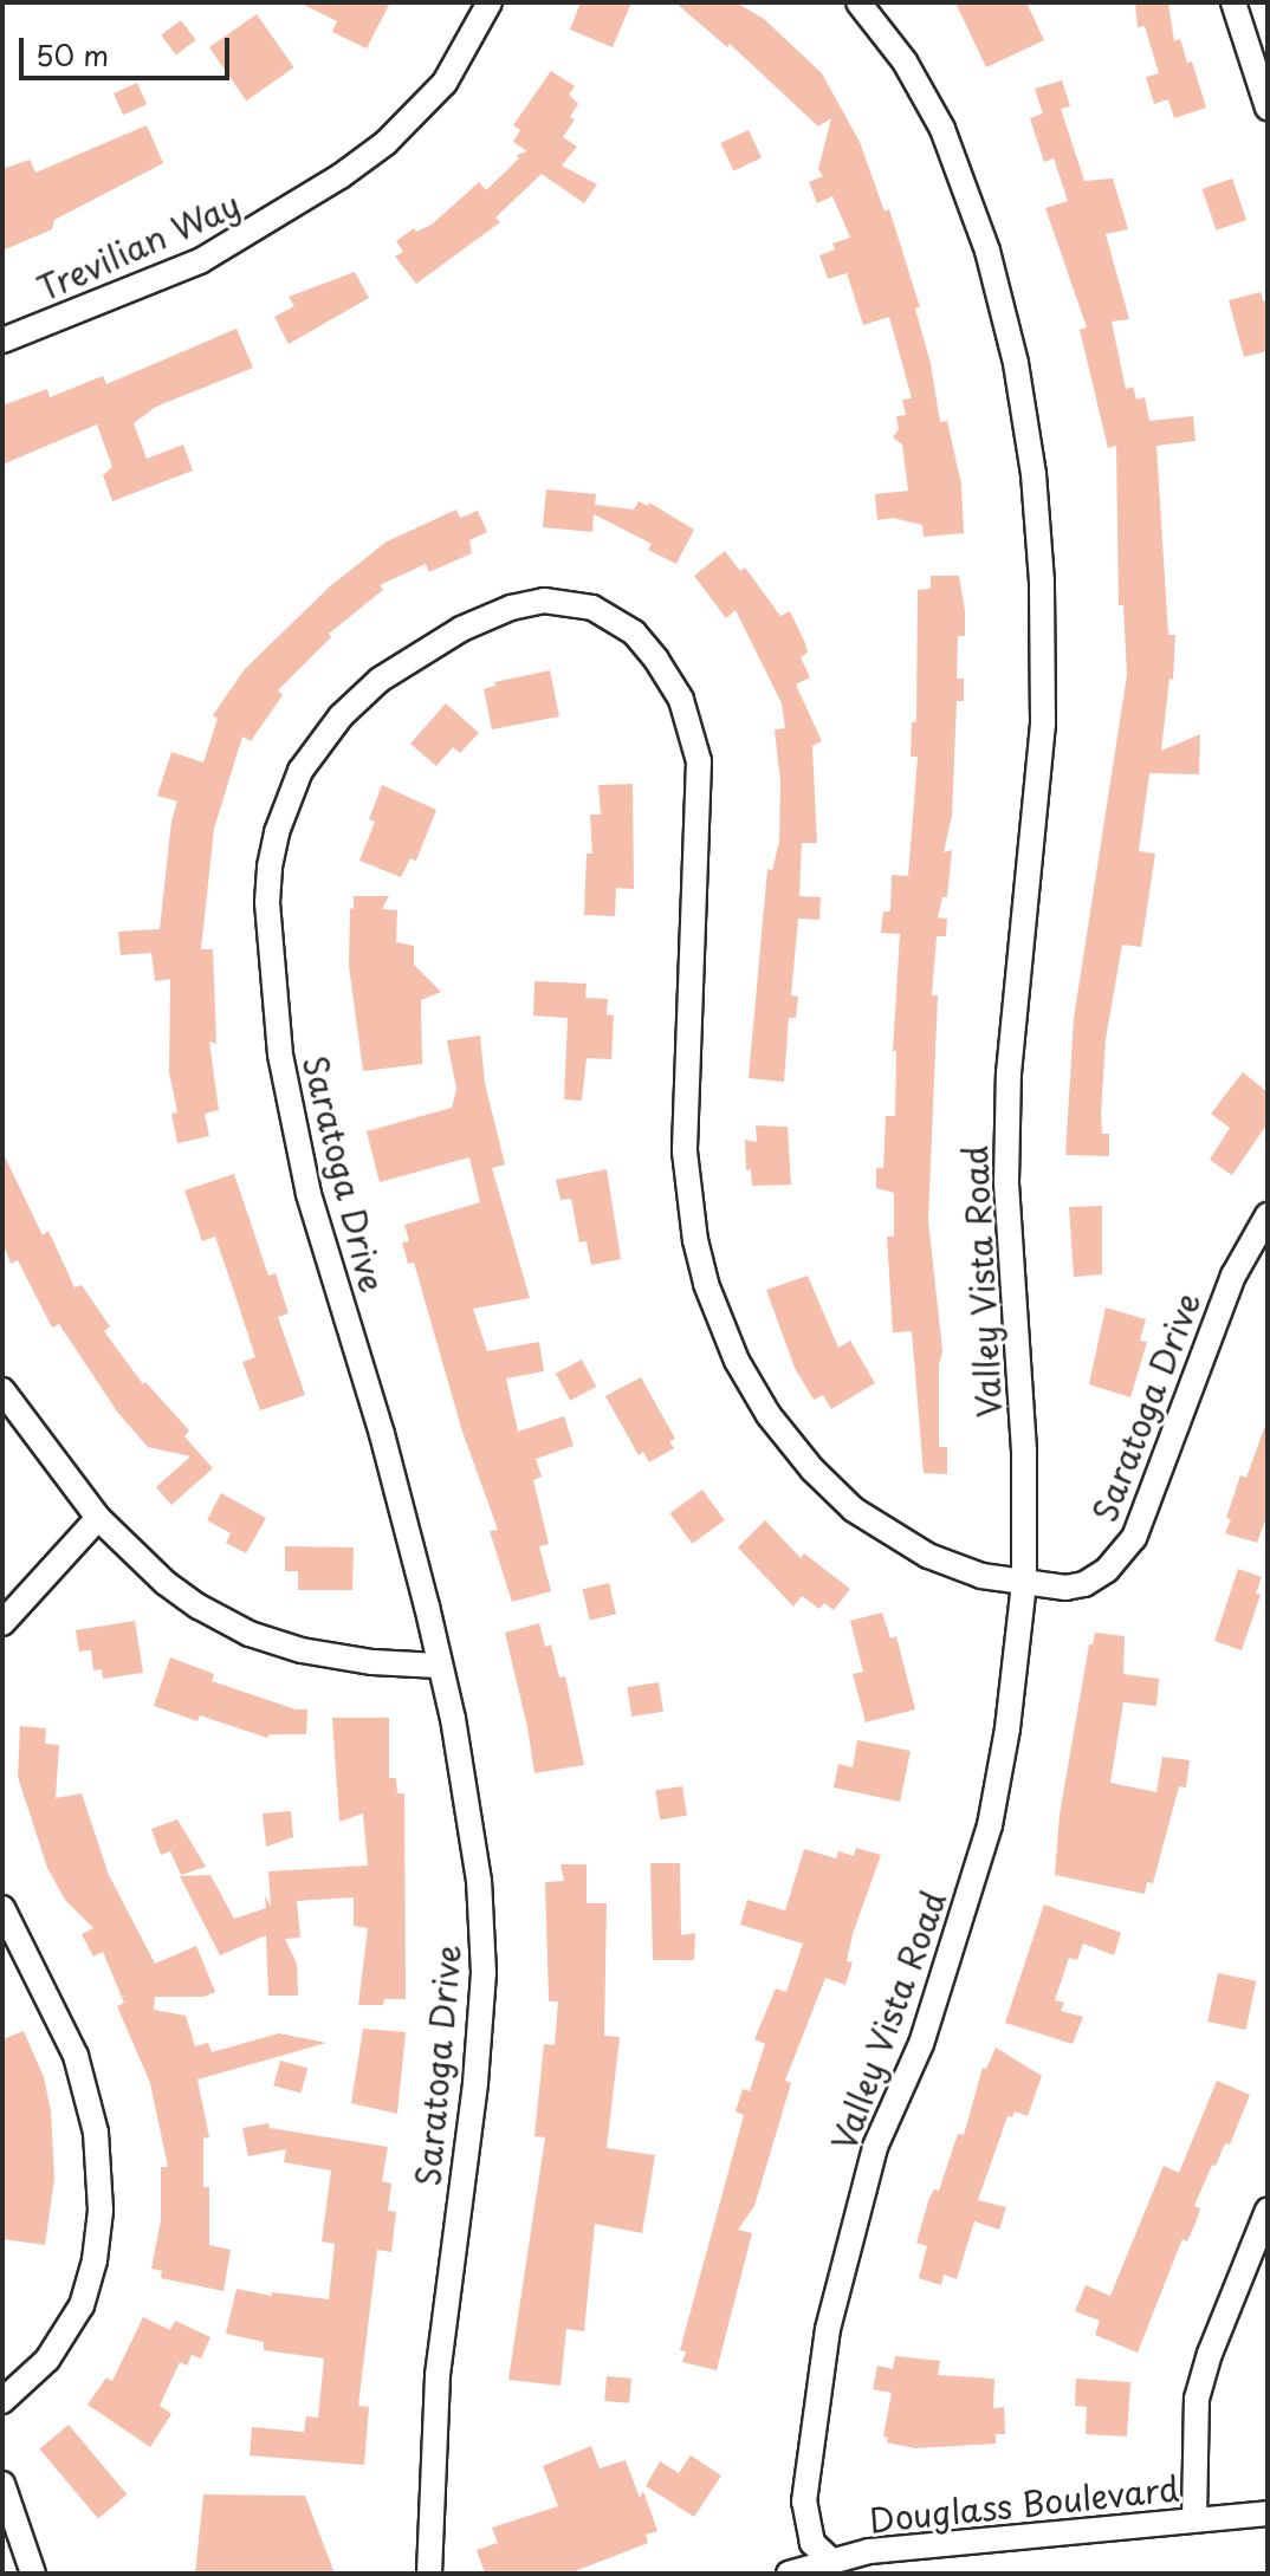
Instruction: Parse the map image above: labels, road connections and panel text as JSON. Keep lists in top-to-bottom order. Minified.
{"streets":{"street":["Trevilian Way","Saratoga Drive","Valley Vista Road","Douglass Boulevard"]},"crossings":[["Saratoga Drive","Valley Vista Road"],["Valley Vista Road","Douglass Boulevard"]],"scale_bar":"50 m"}
